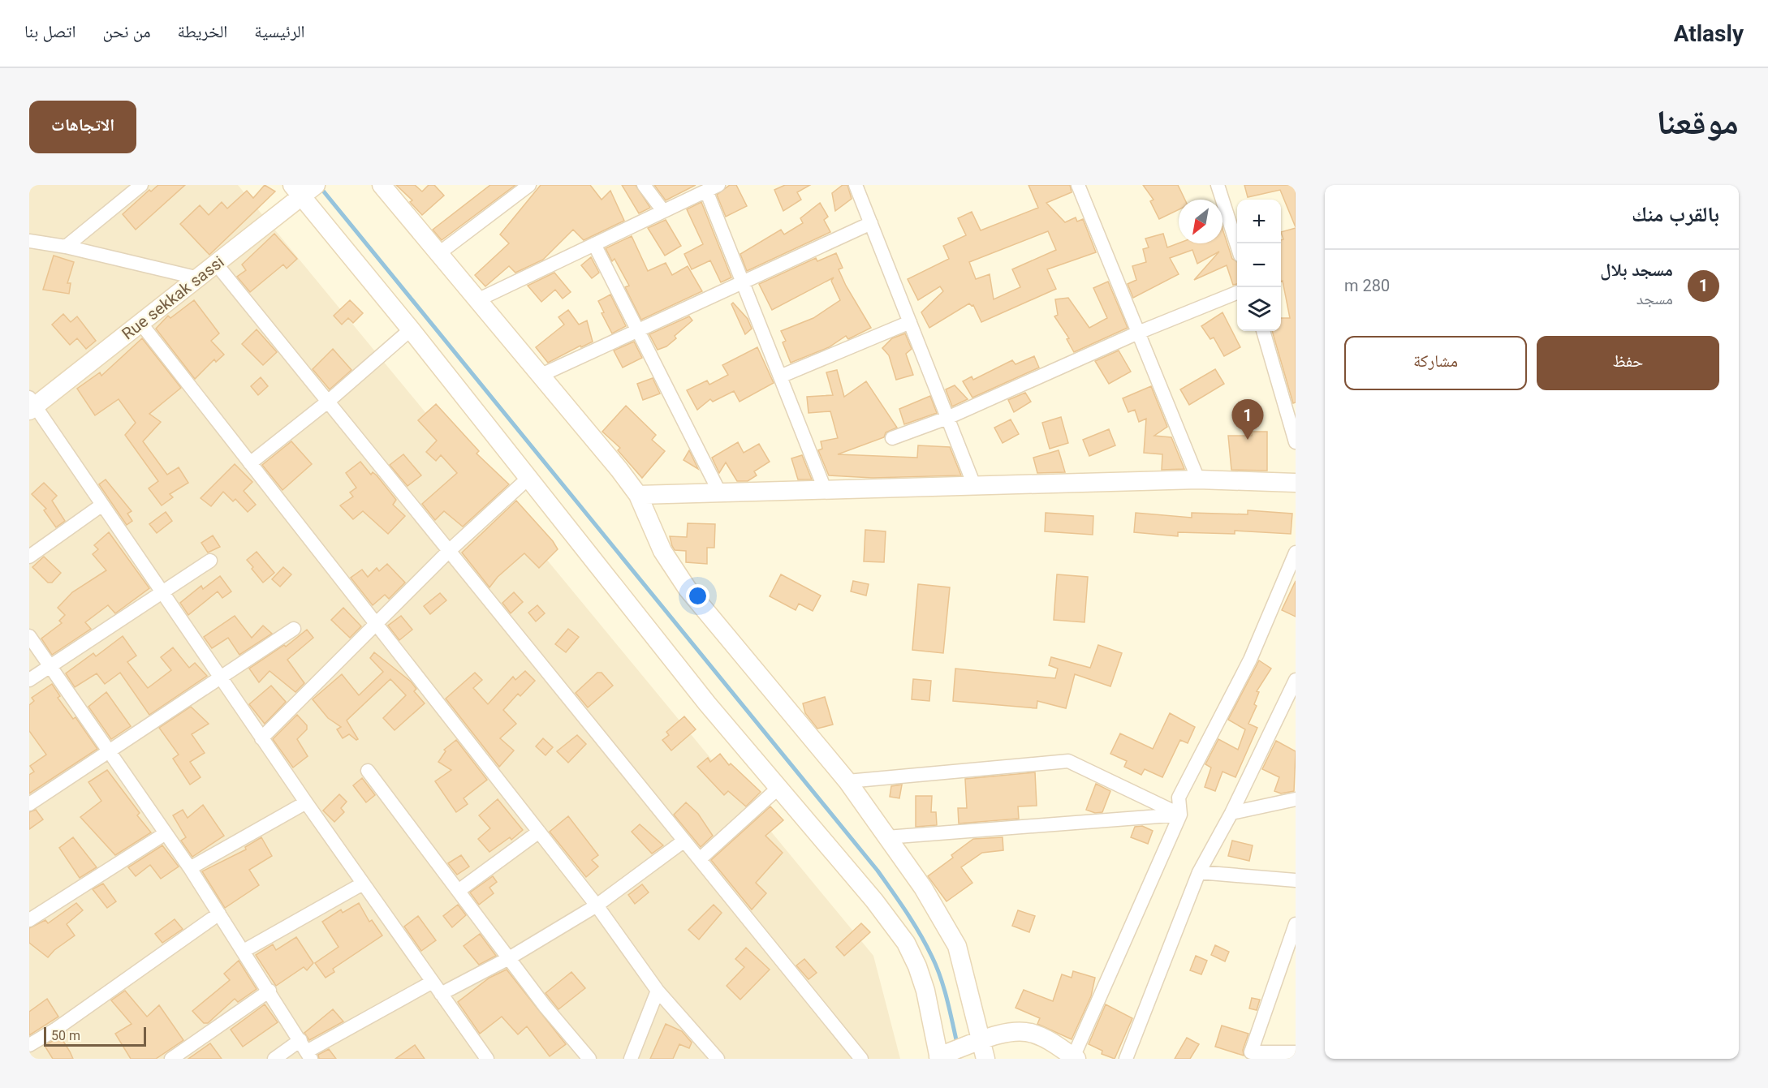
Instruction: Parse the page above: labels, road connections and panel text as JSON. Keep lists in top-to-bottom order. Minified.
{"streets":{"street":["Rue sekkak sassi"]},"scale_bar":"50 m","north":"bottom left","page":{"header":"Atlasly","nav":["الرئيسية","الخريطة","من نحن","اتصل بنا"],"title":"موقعنا","buttons":["الاتجاهات",["حفظ","مشاركة"]],"heading":"بالقرب منك","map_buttons":["+","−"],"list":[{"mark":"1","name":"مسجد بلال","note":"مسجد","value":"280 m"}],"pins":"1","scale":"50 m"}}
